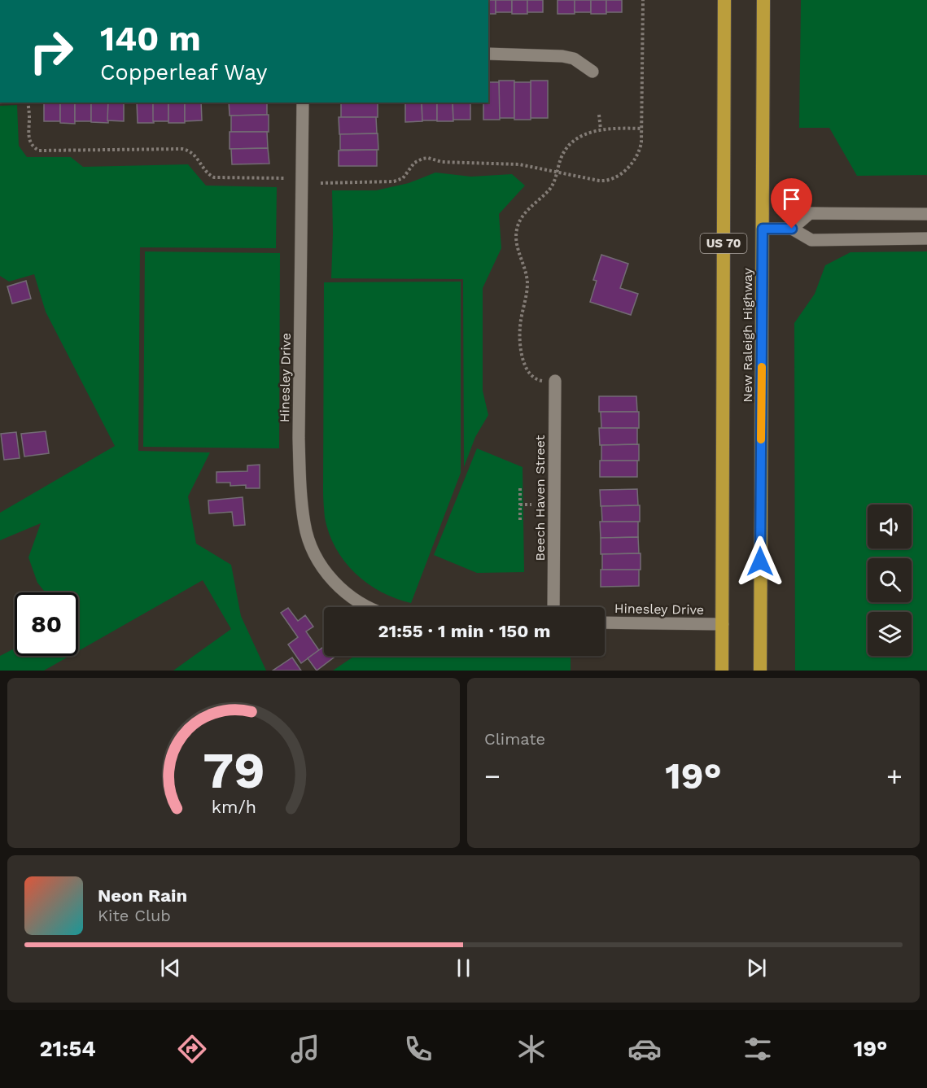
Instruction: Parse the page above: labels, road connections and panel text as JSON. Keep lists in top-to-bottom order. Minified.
{"streets":{"highway":["US 70","New Raleigh Highway"],"street":["Hinesley Drive","Beech Haven Street"]},"crossings":[["New Raleigh Highway","Hinesley Drive"]],"page":{"turn":["140 m","Copperleaf Way"],"limit":"80","trip":"21:55 · 1 min · 150 m","tile":"Climate","heat":["−","19°","+"],"song":["Neon Rain","Kite Club"],"tabs":["21:54","19°"],"gauge":["79","km/h"]}}
